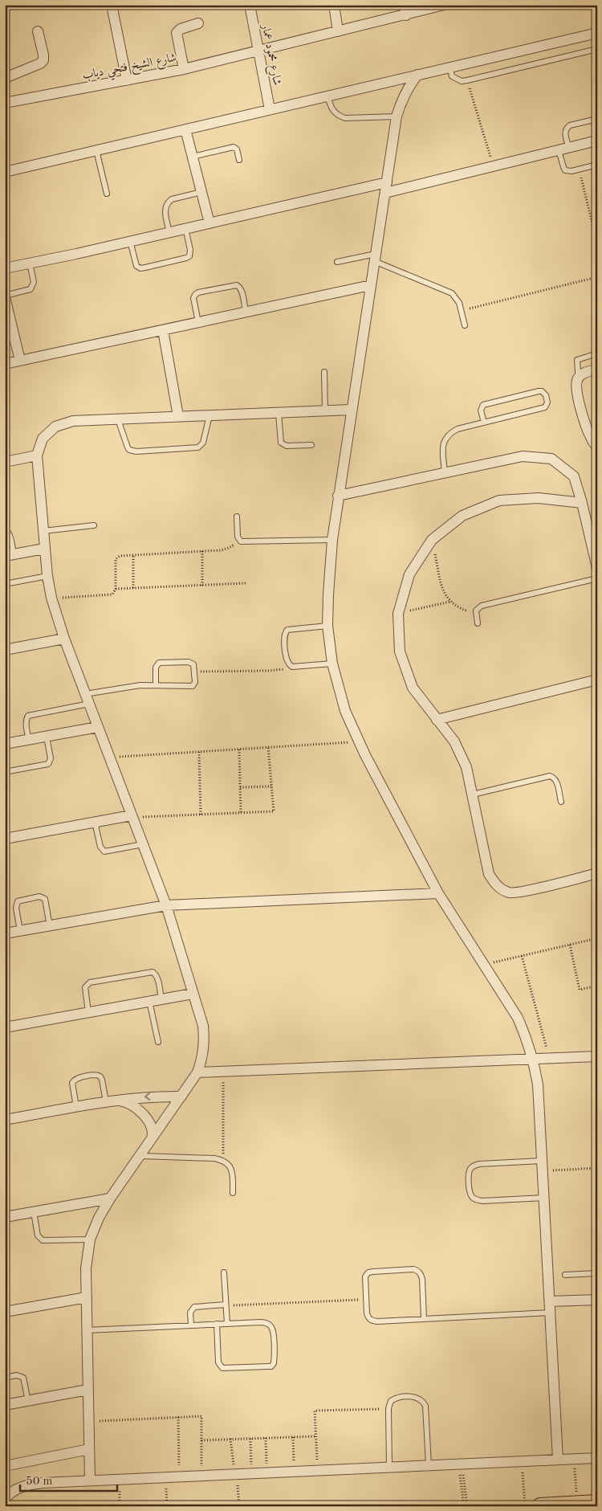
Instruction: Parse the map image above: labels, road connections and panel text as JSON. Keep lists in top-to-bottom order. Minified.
{"streets":{"street":["شارع محمود عمار","شارع الشيخ فتحي دياب"]},"crossings":[["شارع محمود عمار","شارع الشيخ فتحي دياب"]],"scale_bar":"50 m"}
